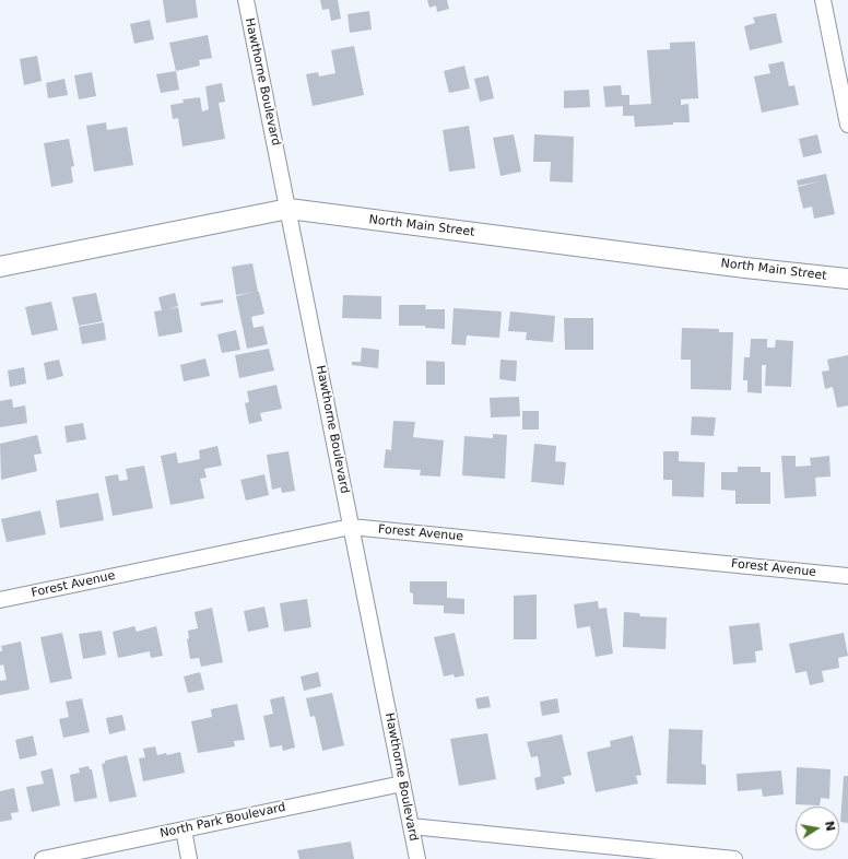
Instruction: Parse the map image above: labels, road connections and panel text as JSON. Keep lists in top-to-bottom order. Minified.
{"streets":{"street":["Hawthorne Boulevard","North Main Street","Forest Avenue","North Park Boulevard"]},"crossings":[["Hawthorne Boulevard","North Main Street"],["Hawthorne Boulevard","Forest Avenue"],["Hawthorne Boulevard","North Park Boulevard"]],"north":"right"}
